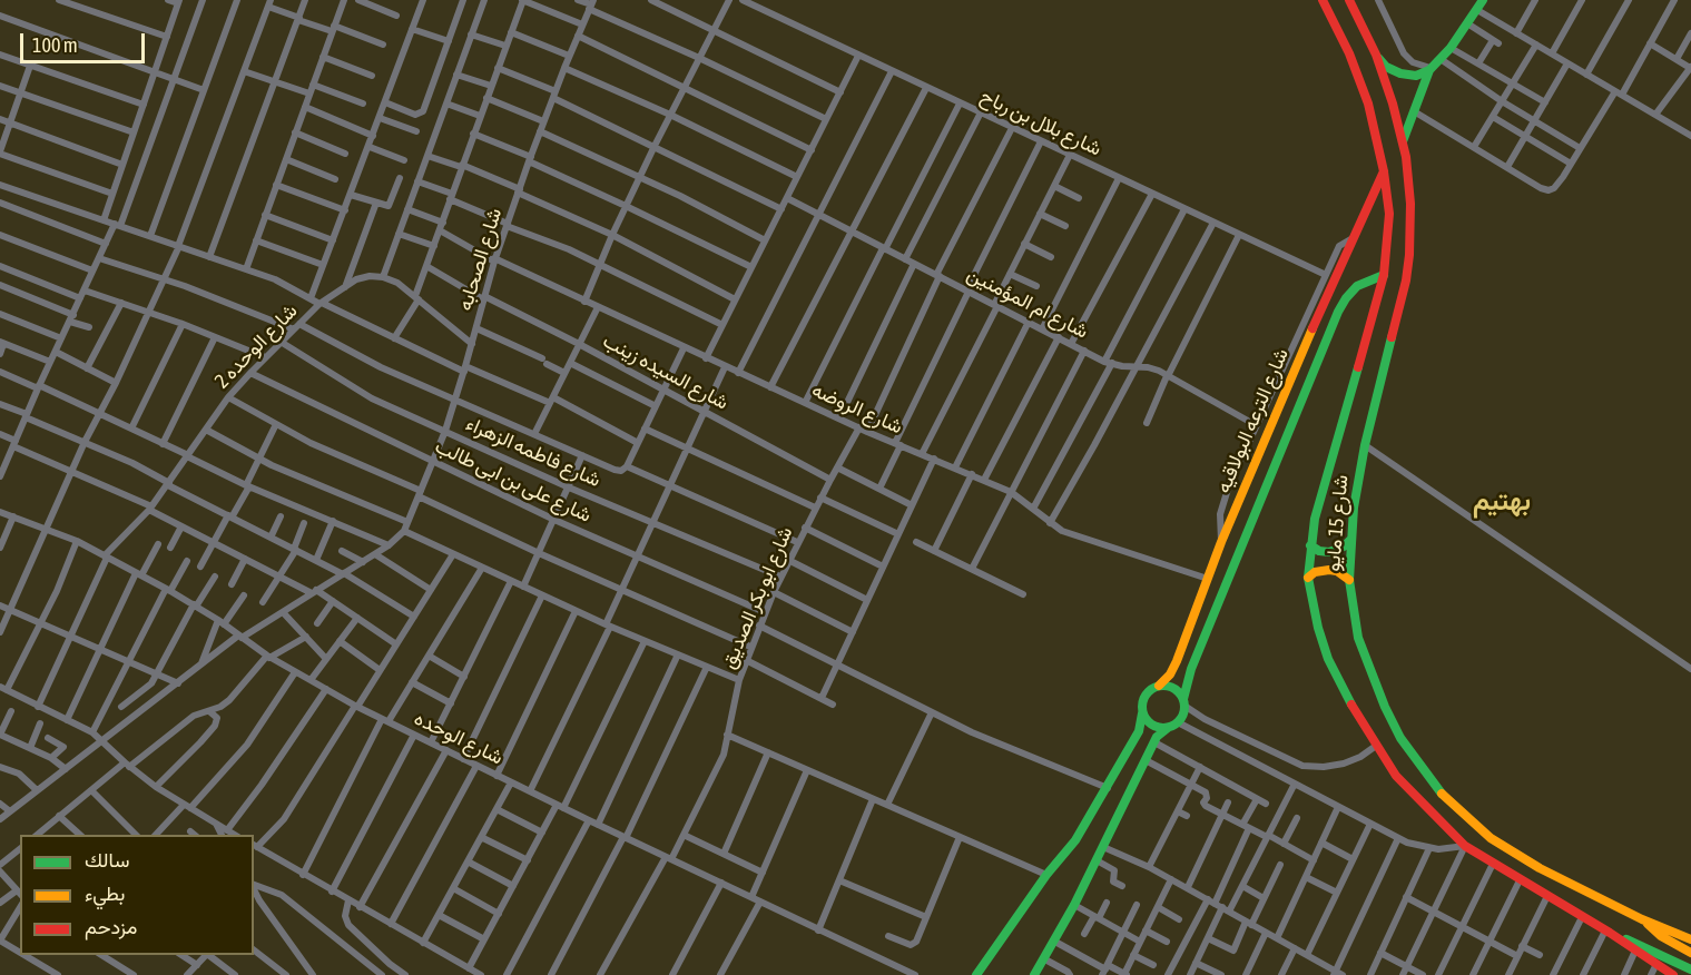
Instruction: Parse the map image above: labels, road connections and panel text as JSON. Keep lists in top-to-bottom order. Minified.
{"streets":{"main road":["شارع الترعه البولاقيه","شارع 15 مايو"],"street":["شارع بلال بن رباح","شارع الصحابه","شارع ام المؤمنين","شارع الوحده 2","شارع السيده زينب","شارع الروضه","شارع فاطمه الزهراء","شارع على بن ابى طالب","شارع ابو بكر الصديق","شارع الوحده"]},"crossings":[["شارع الصحابه","شارع السيده زينب"],["شارع الصحابه","شارع الروضه"],["شارع الصحابه","شارع فاطمه الزهراء"],["شارع الصحابه","شارع على بن ابى طالب"],["شارع الوحده 2","شارع فاطمه الزهراء"],["شارع الوحده 2","شارع على بن ابى طالب"],["شارع الوحده 2","شارع الوحده"],["شارع السيده زينب","شارع ابو بكر الصديق"],["شارع الروضه","شارع الترعه البولاقيه"],["شارع الروضه","شارع ابو بكر الصديق"],["شارع الترعه البولاقيه","شارع 15 مايو"],["شارع فاطمه الزهراء","شارع ابو بكر الصديق"],["شارع على بن ابى طالب","شارع ابو بكر الصديق"],["شارع ابو بكر الصديق","شارع الوحده"]],"districts":["بهتيم"],"legend":["سالك","بطيء","مزدحم"],"scale_bar":"100 m"}
